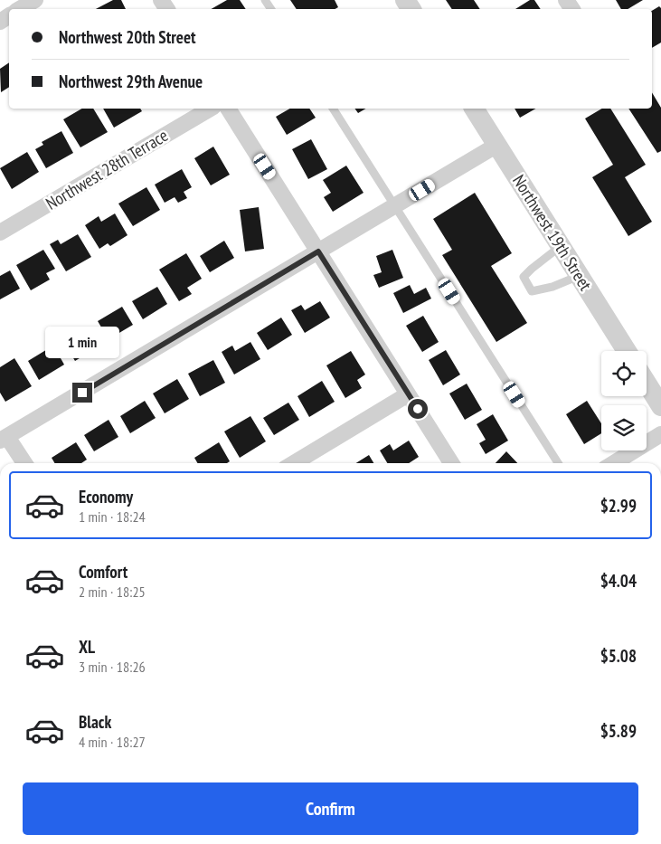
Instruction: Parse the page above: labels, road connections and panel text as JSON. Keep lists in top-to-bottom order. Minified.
{"streets":{"street":["Northwest 28th Terrace","Northwest 19th Street"]},"page":{"banner":["Northwest 20th Street","Northwest 29th Avenue"],"bubble":"1 min","list":[{"name":"Economy","note":"1 min · 18:24","value":"$2.99"},{"name":"Comfort","note":"2 min · 18:25","value":"$4.04"},{"name":"XL","note":"3 min · 18:26","value":"$5.08"},{"name":"Black","note":"4 min · 18:27","value":"$5.89"}],"buttons":"Confirm"}}
